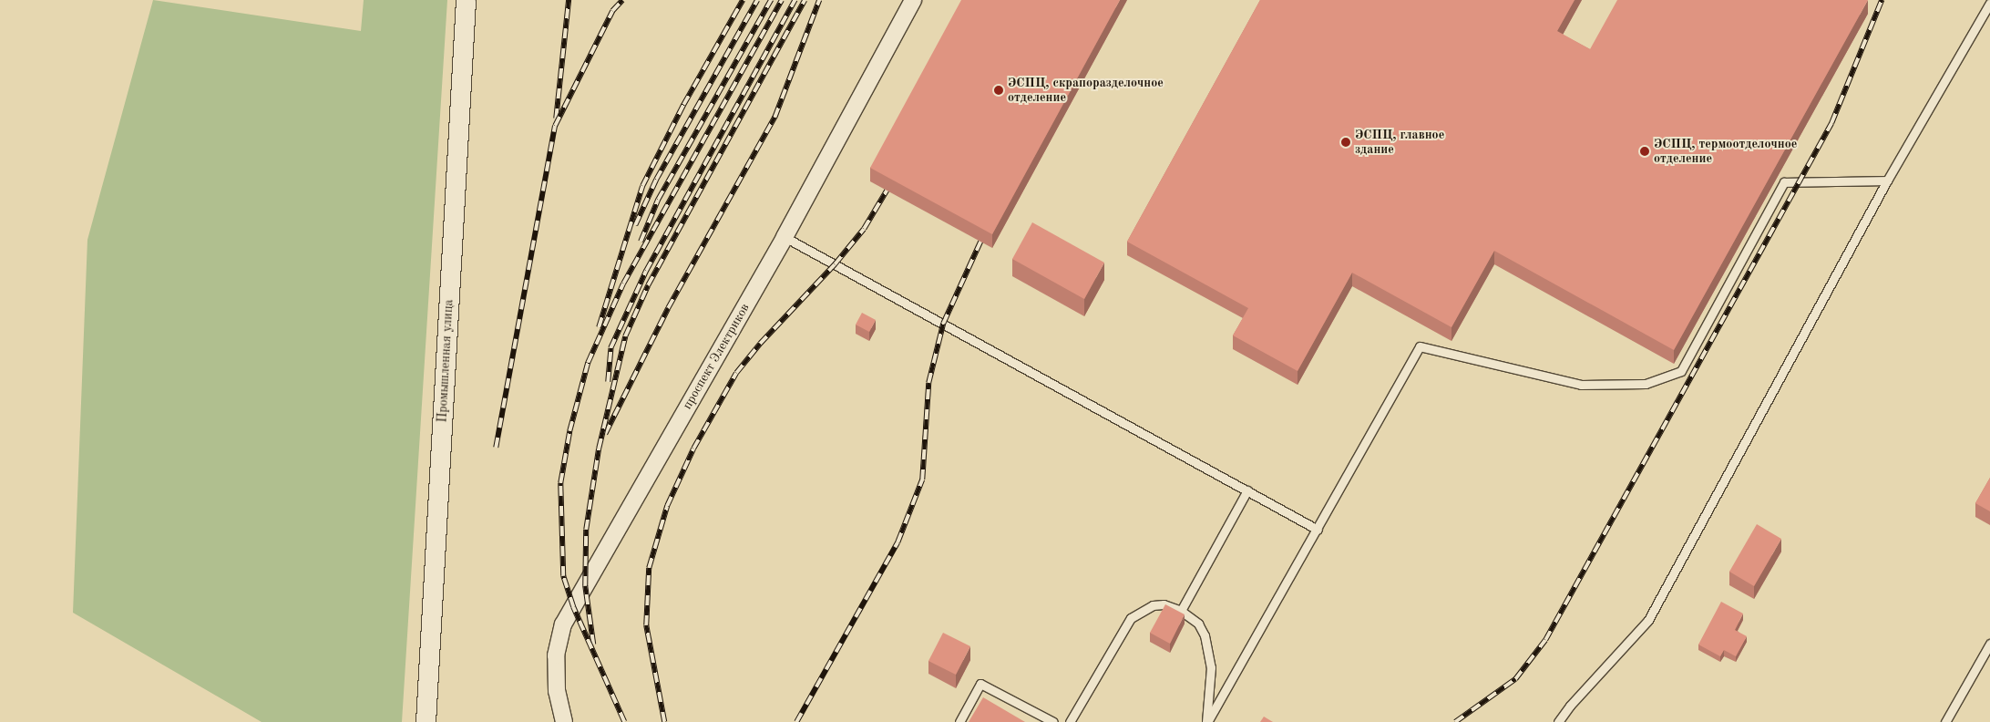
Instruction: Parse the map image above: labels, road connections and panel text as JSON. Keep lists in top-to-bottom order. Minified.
{"streets":{"street":["проспект Электриков","Промышленная улица"]},"places":["ЭСПЦ, скрапоразделочное отделение","ЭСПЦ, главное здание","ЭСПЦ, термоотделочное отделение"]}
